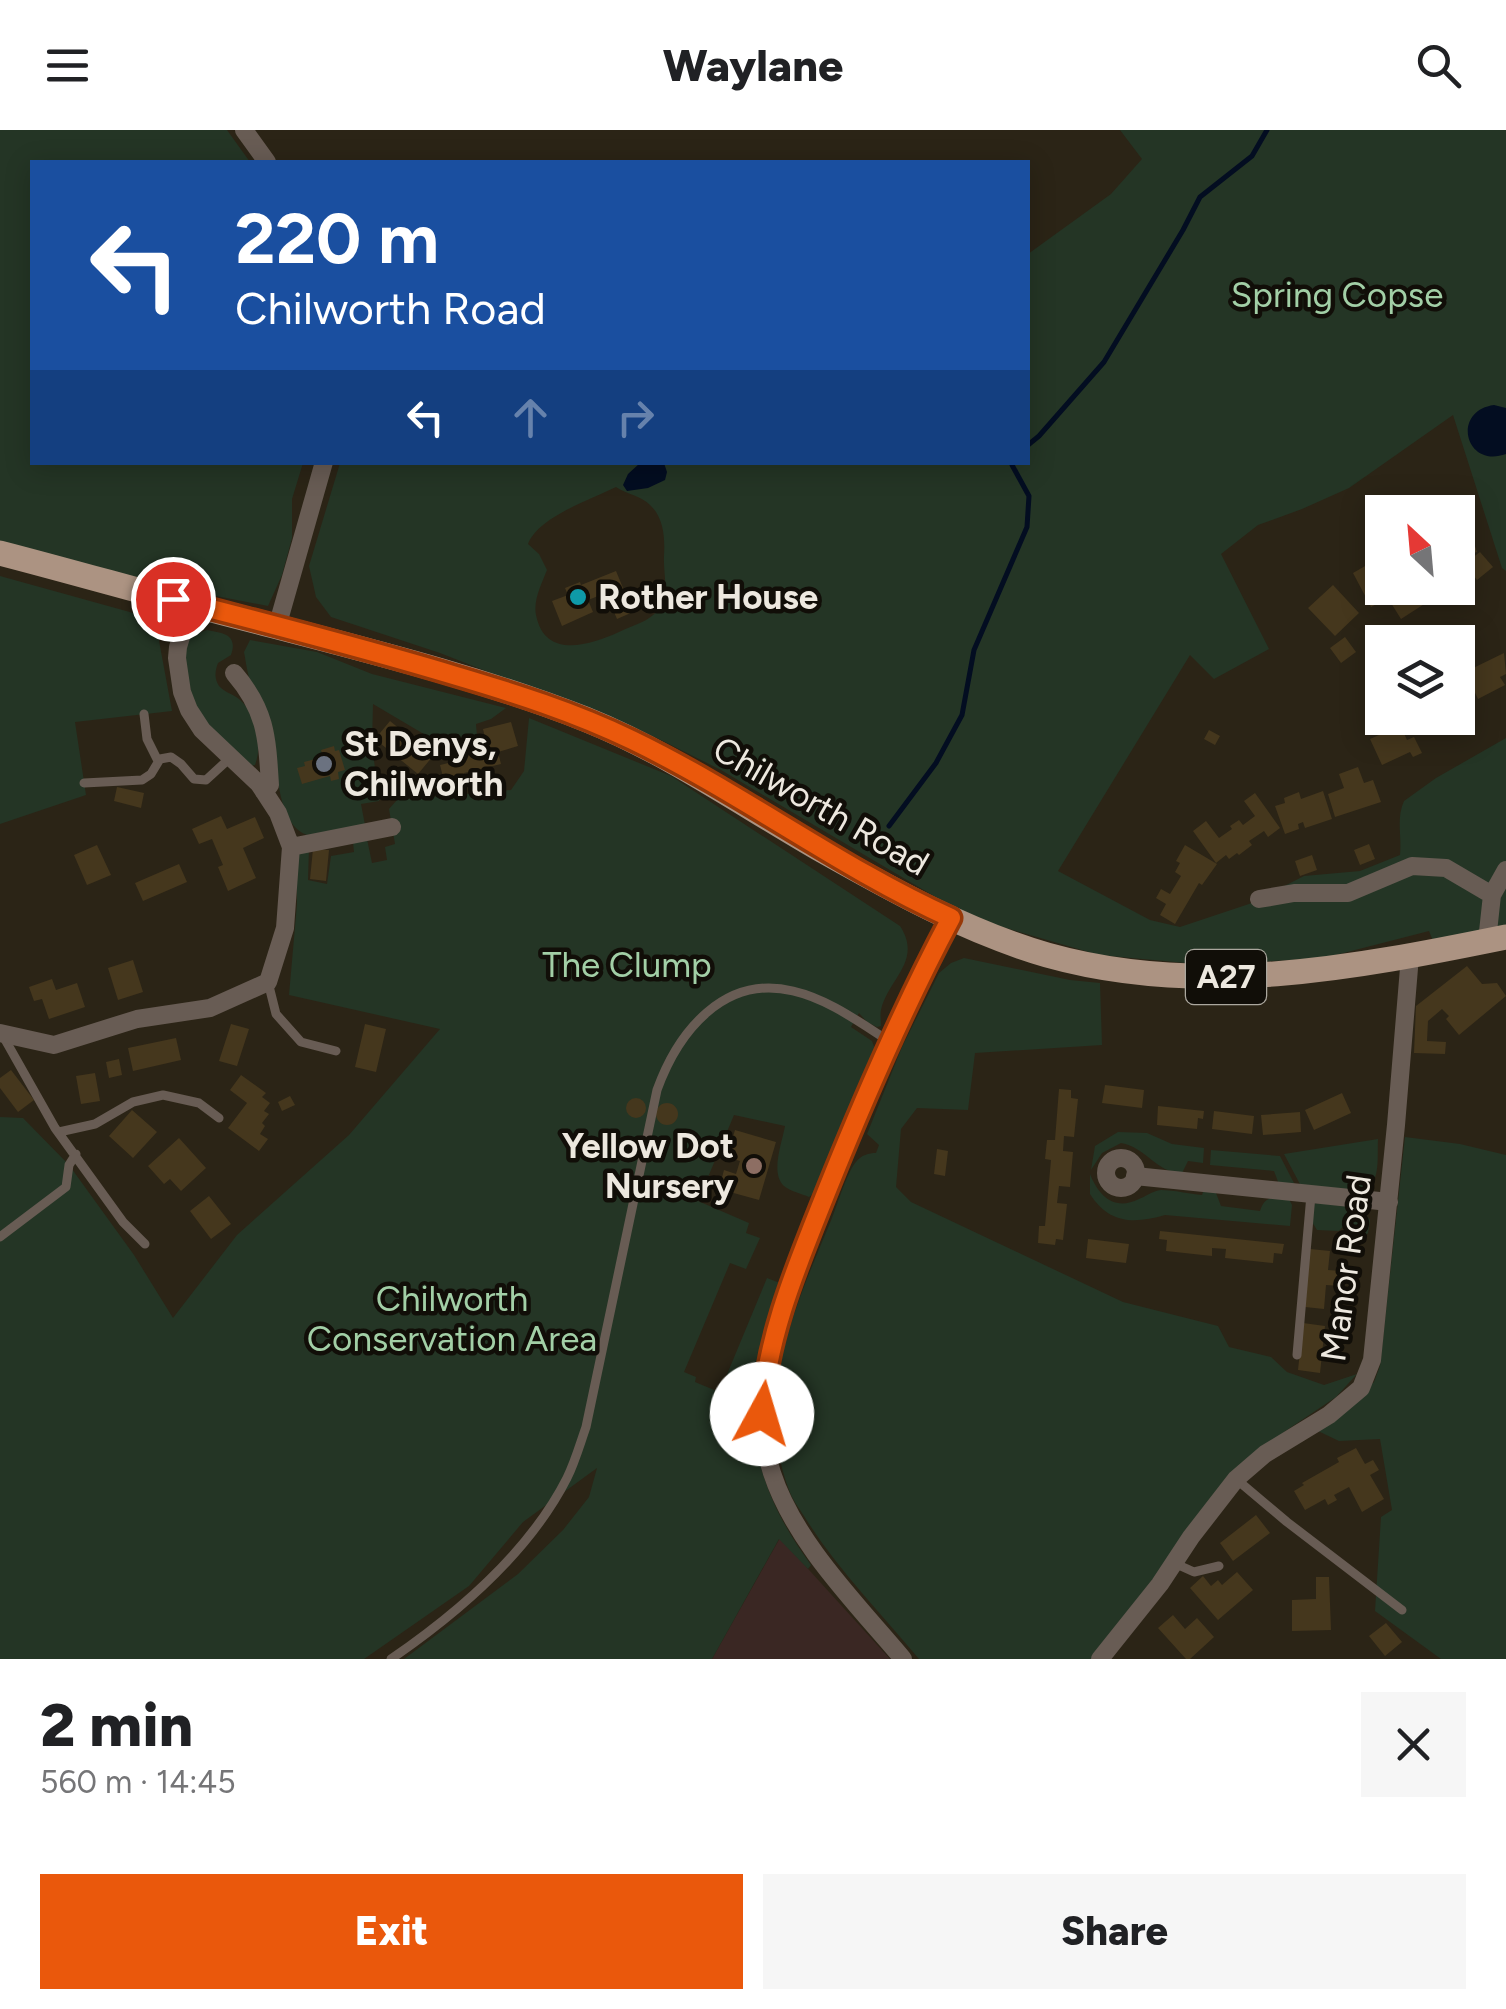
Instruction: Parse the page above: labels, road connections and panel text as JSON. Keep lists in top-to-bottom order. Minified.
{"streets":{"main road":["Chilworth Road","A27"],"street":["Manor Road"]},"crossings":[["Chilworth Road","Manor Road"]],"parks":["Spring Copse","The Clump","Chilworth Conservation Area"],"places":["Rother House","St Denys, Chilworth","Yellow Dot Nursery"],"north":"top left","page":{"header":"Waylane","turn":["220 m","Chilworth Road"],"heading":["2 min","560 m · 14:45"],"buttons":["Exit","Share"]}}
